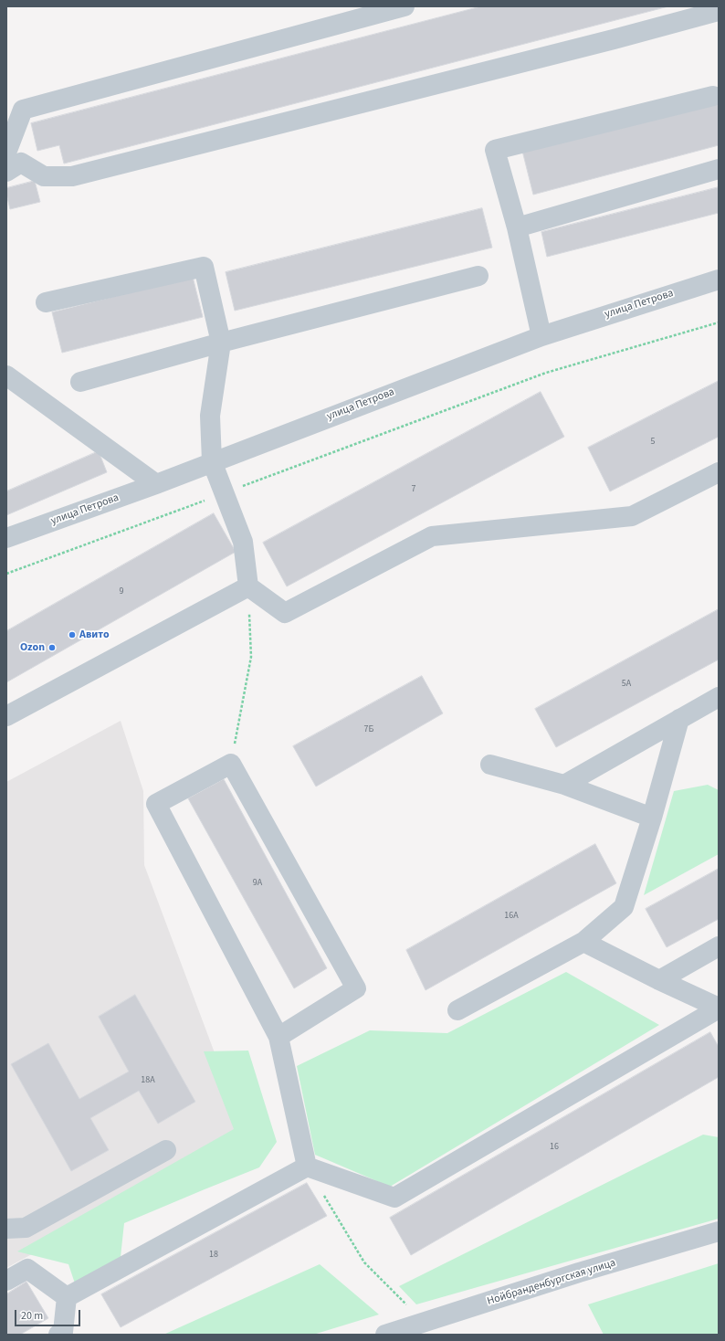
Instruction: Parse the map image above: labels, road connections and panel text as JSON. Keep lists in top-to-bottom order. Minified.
{"streets":{"street":["улица Петрова","Нойбранденбургская улица"]},"places":["Авито","Ozon"],"house_numbers":["5","7","9","5А","7Б","9А","16А","18А","16","18"],"scale_bar":"20 m"}
